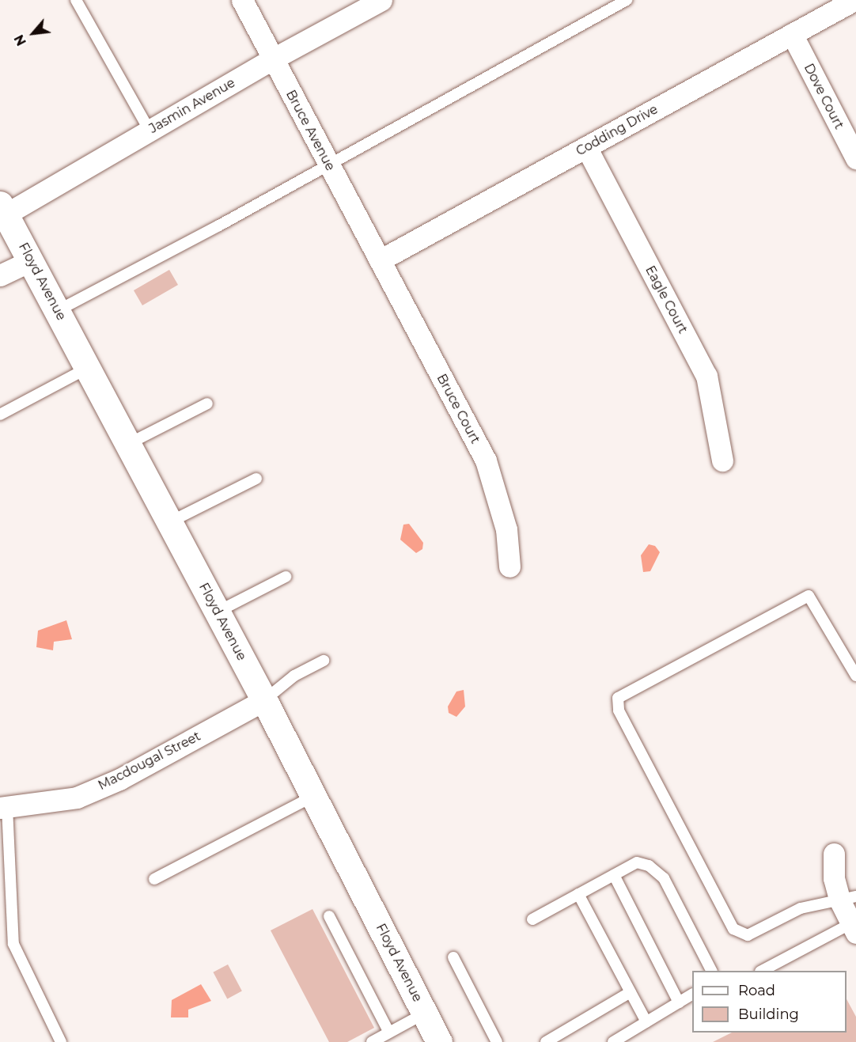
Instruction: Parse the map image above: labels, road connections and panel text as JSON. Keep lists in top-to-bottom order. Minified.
{"streets":{"street":["Dove Court","Jasmin Avenue","Bruce Avenue","Codding Drive","Floyd Avenue","Eagle Court","Bruce Court","Macdougal Street"]},"crossings":[["Dove Court","Codding Drive"],["Jasmin Avenue","Bruce Avenue"],["Jasmin Avenue","Floyd Avenue"],["Bruce Avenue","Codding Drive"],["Bruce Avenue","Bruce Court"],["Codding Drive","Eagle Court"],["Codding Drive","Bruce Court"],["Floyd Avenue","Macdougal Street"]],"legend":["Road","Building"],"north":"bottom left"}
